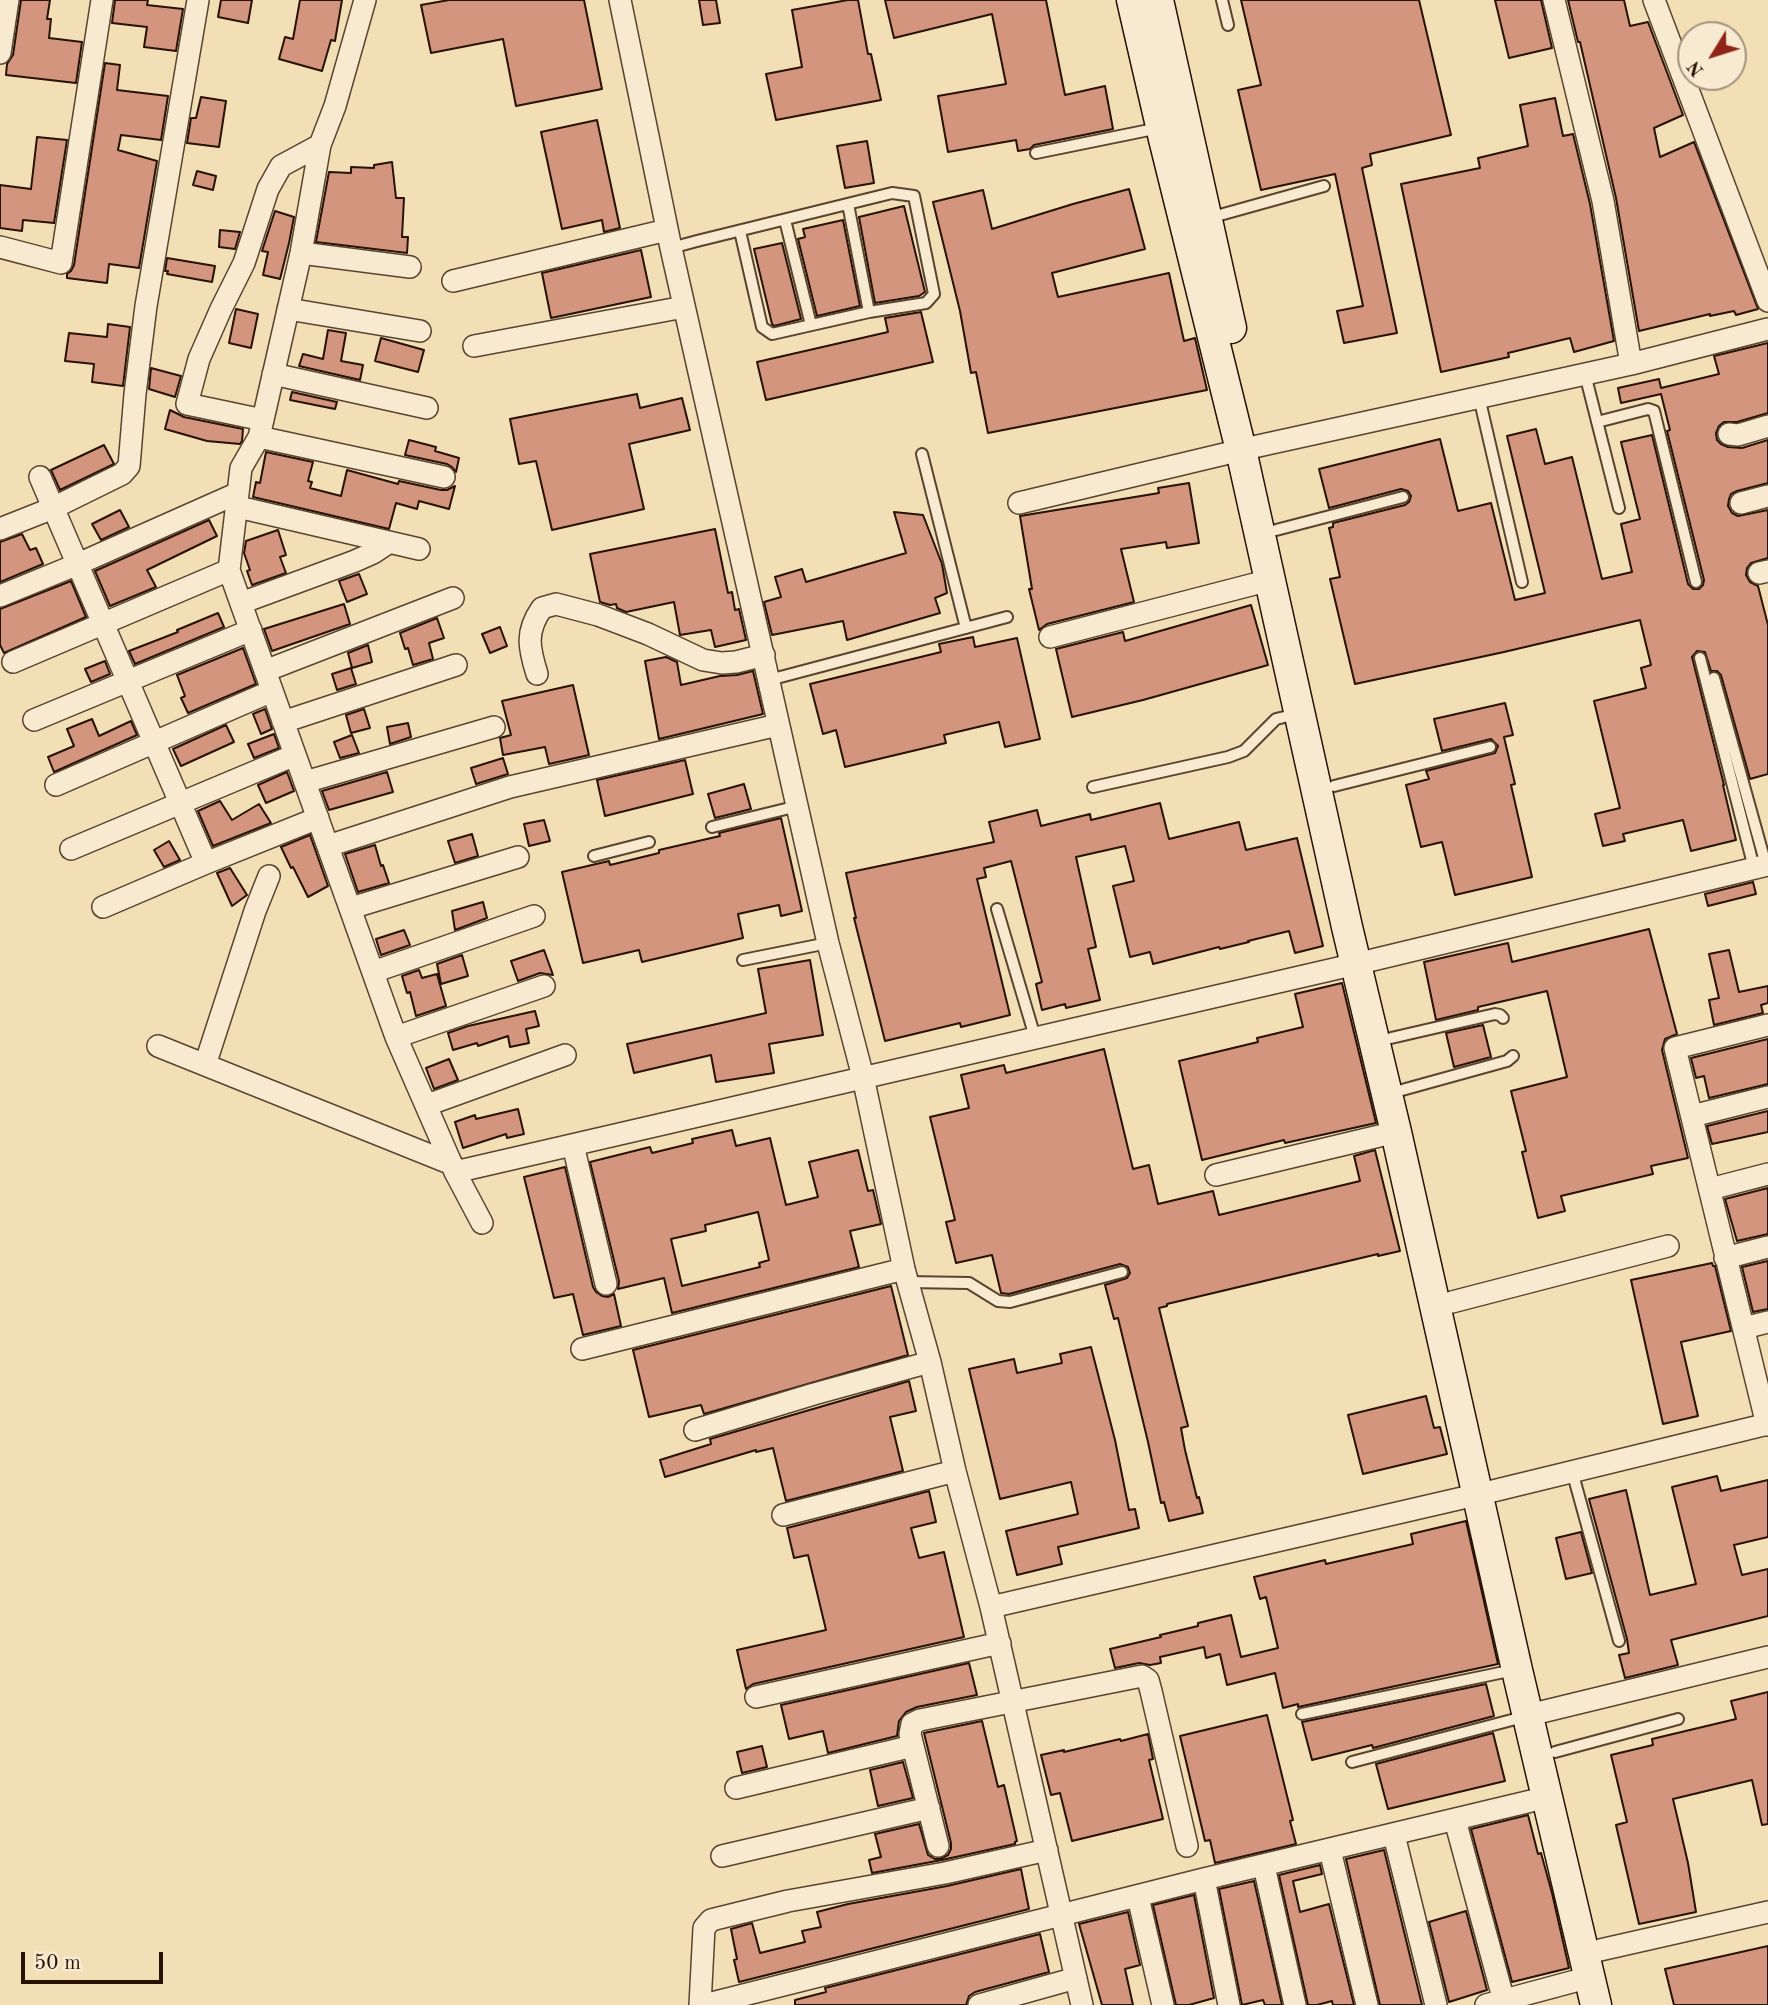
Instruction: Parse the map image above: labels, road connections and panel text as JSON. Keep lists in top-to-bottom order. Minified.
{"scale_bar":"50 m","north":"bottom left"}
